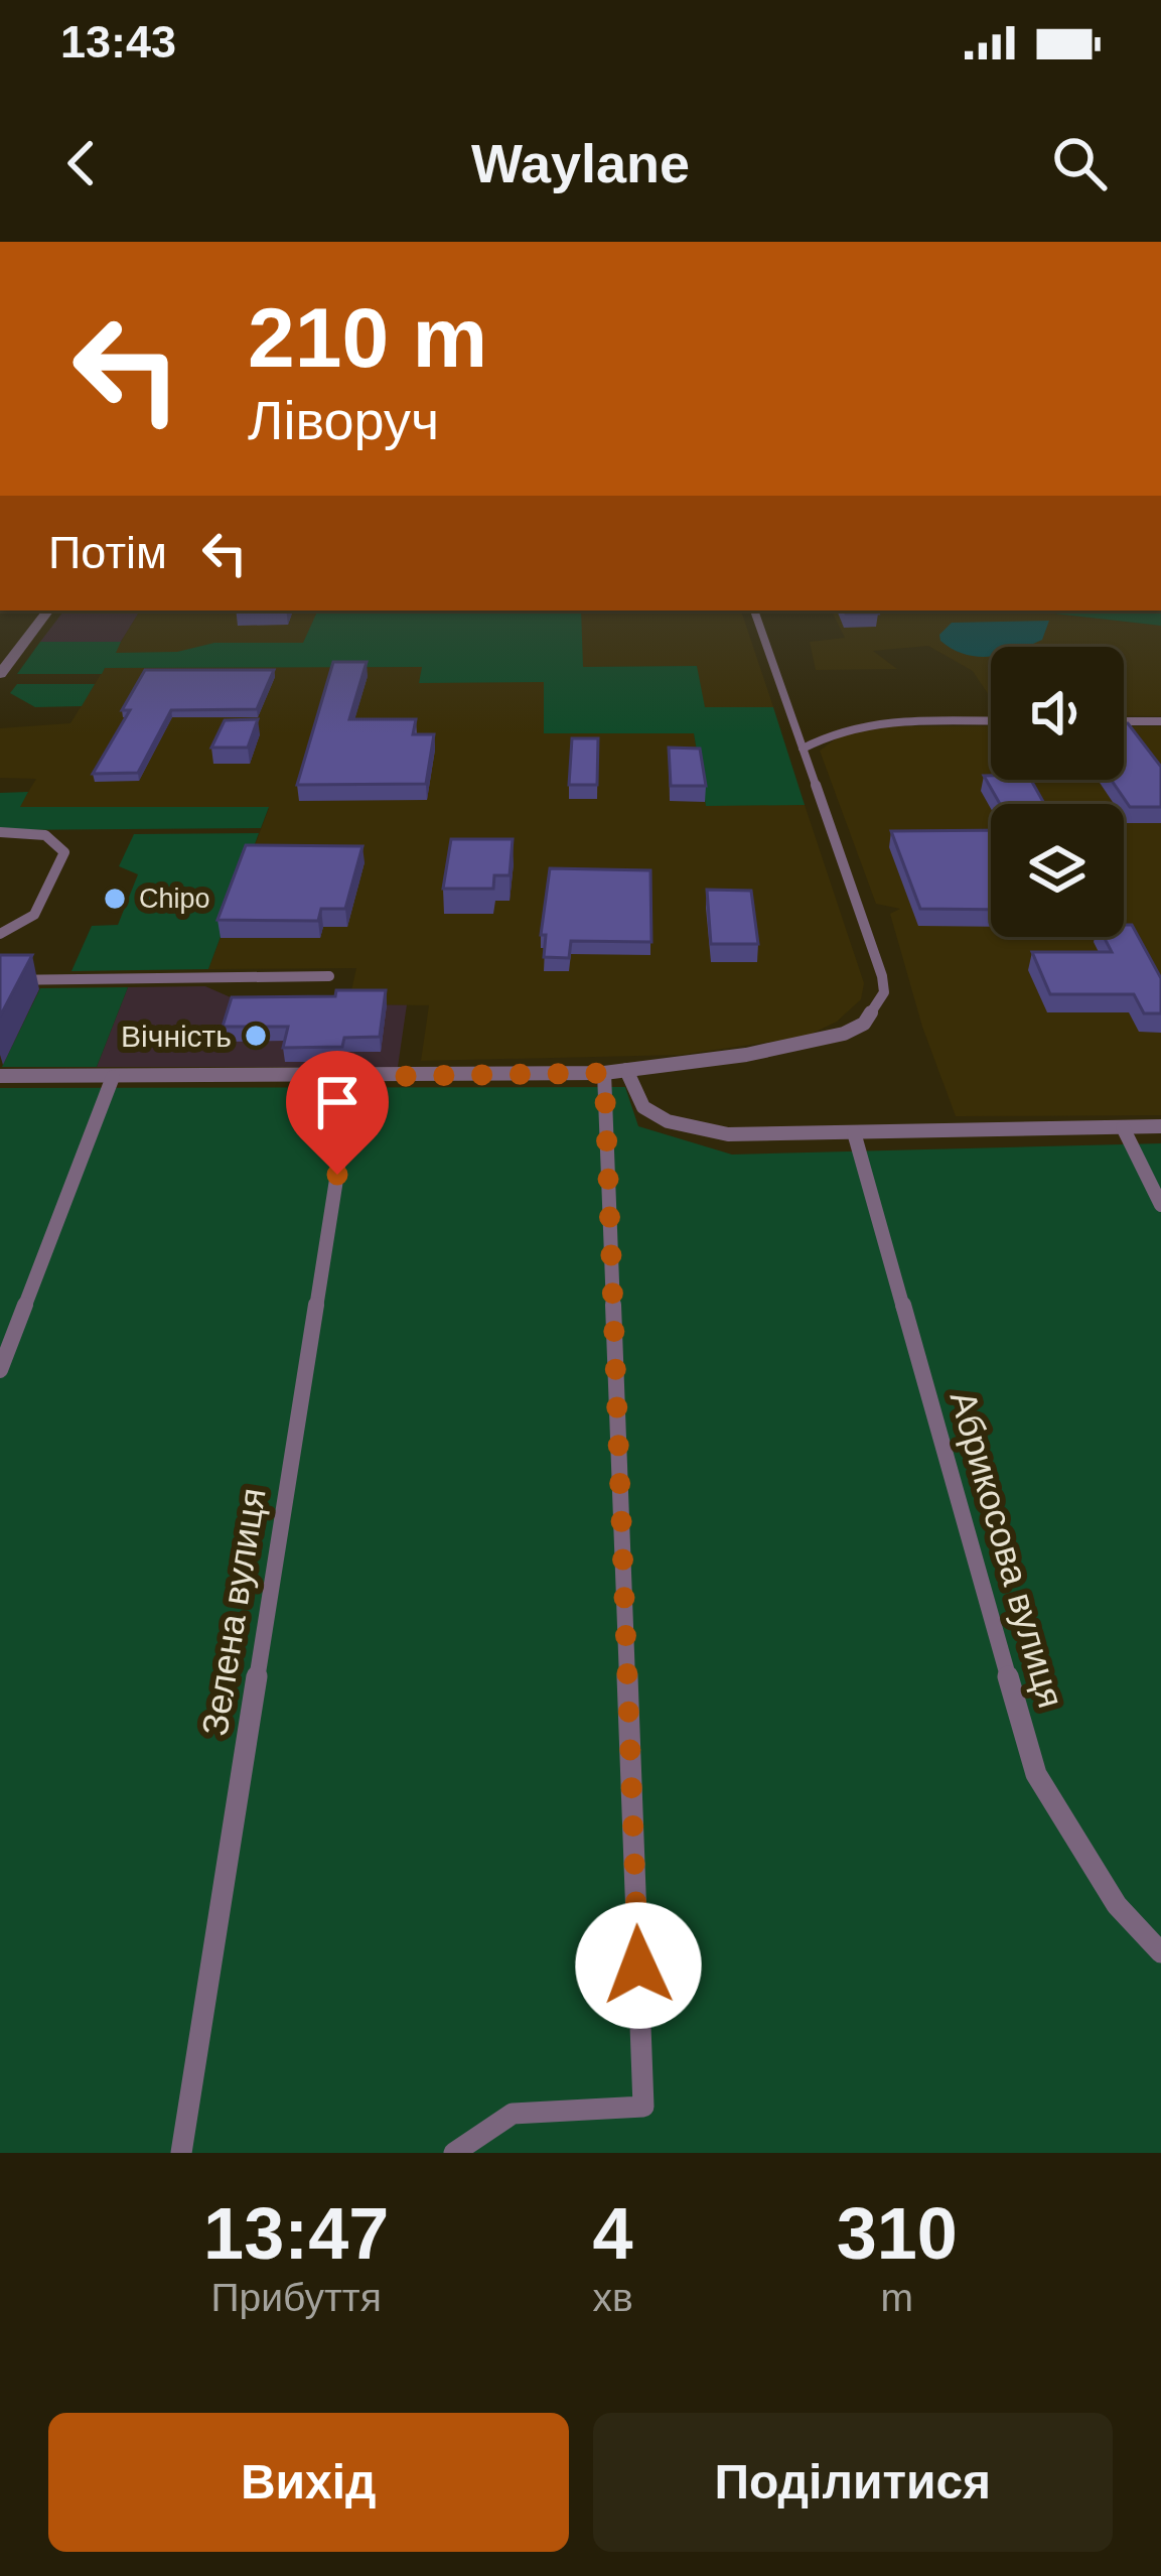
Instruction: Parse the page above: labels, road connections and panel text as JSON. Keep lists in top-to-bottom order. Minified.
{"streets":{"lane":["Абрикосова вулиця","Зелена вулиця"]},"places":["Chipo","Вічність"],"page":{"status":"13:43","header":"Waylane","turn":["210 m","Ліворуч"],"then":"Потім","eta":["13:47","Прибуття","4","хв","310","m"],"buttons":["Вихід","Поділитися"]}}
